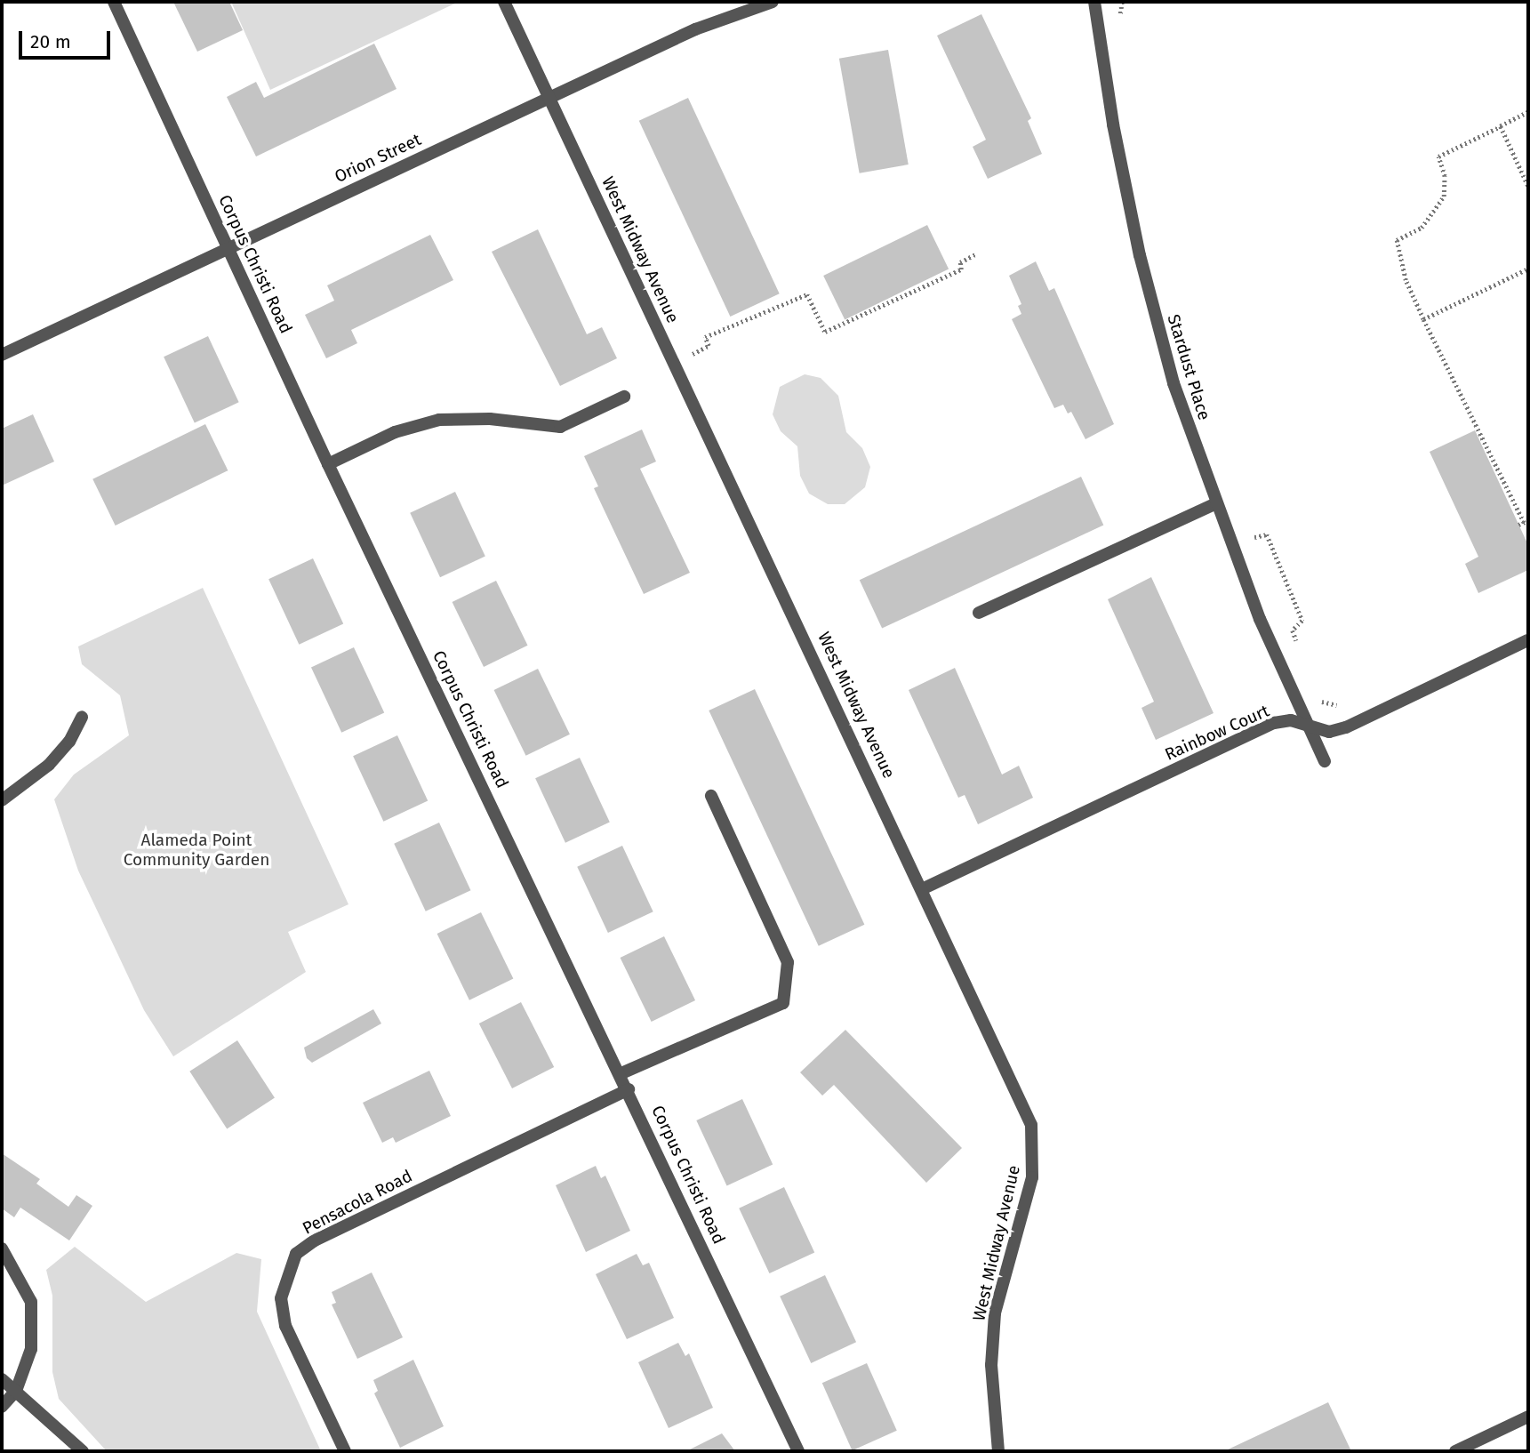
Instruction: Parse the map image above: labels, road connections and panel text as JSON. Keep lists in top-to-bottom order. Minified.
{"streets":{"street":["Orion Street","West Midway Avenue","Corpus Christi Road","Stardust Place","Rainbow Court","Pensacola Road"]},"crossings":[["Orion Street","West Midway Avenue"],["Orion Street","Corpus Christi Road"],["West Midway Avenue","Rainbow Court"],["Corpus Christi Road","Pensacola Road"],["Stardust Place","Rainbow Court"]],"parks":["Alameda Point Community Garden"],"scale_bar":"20 m"}
